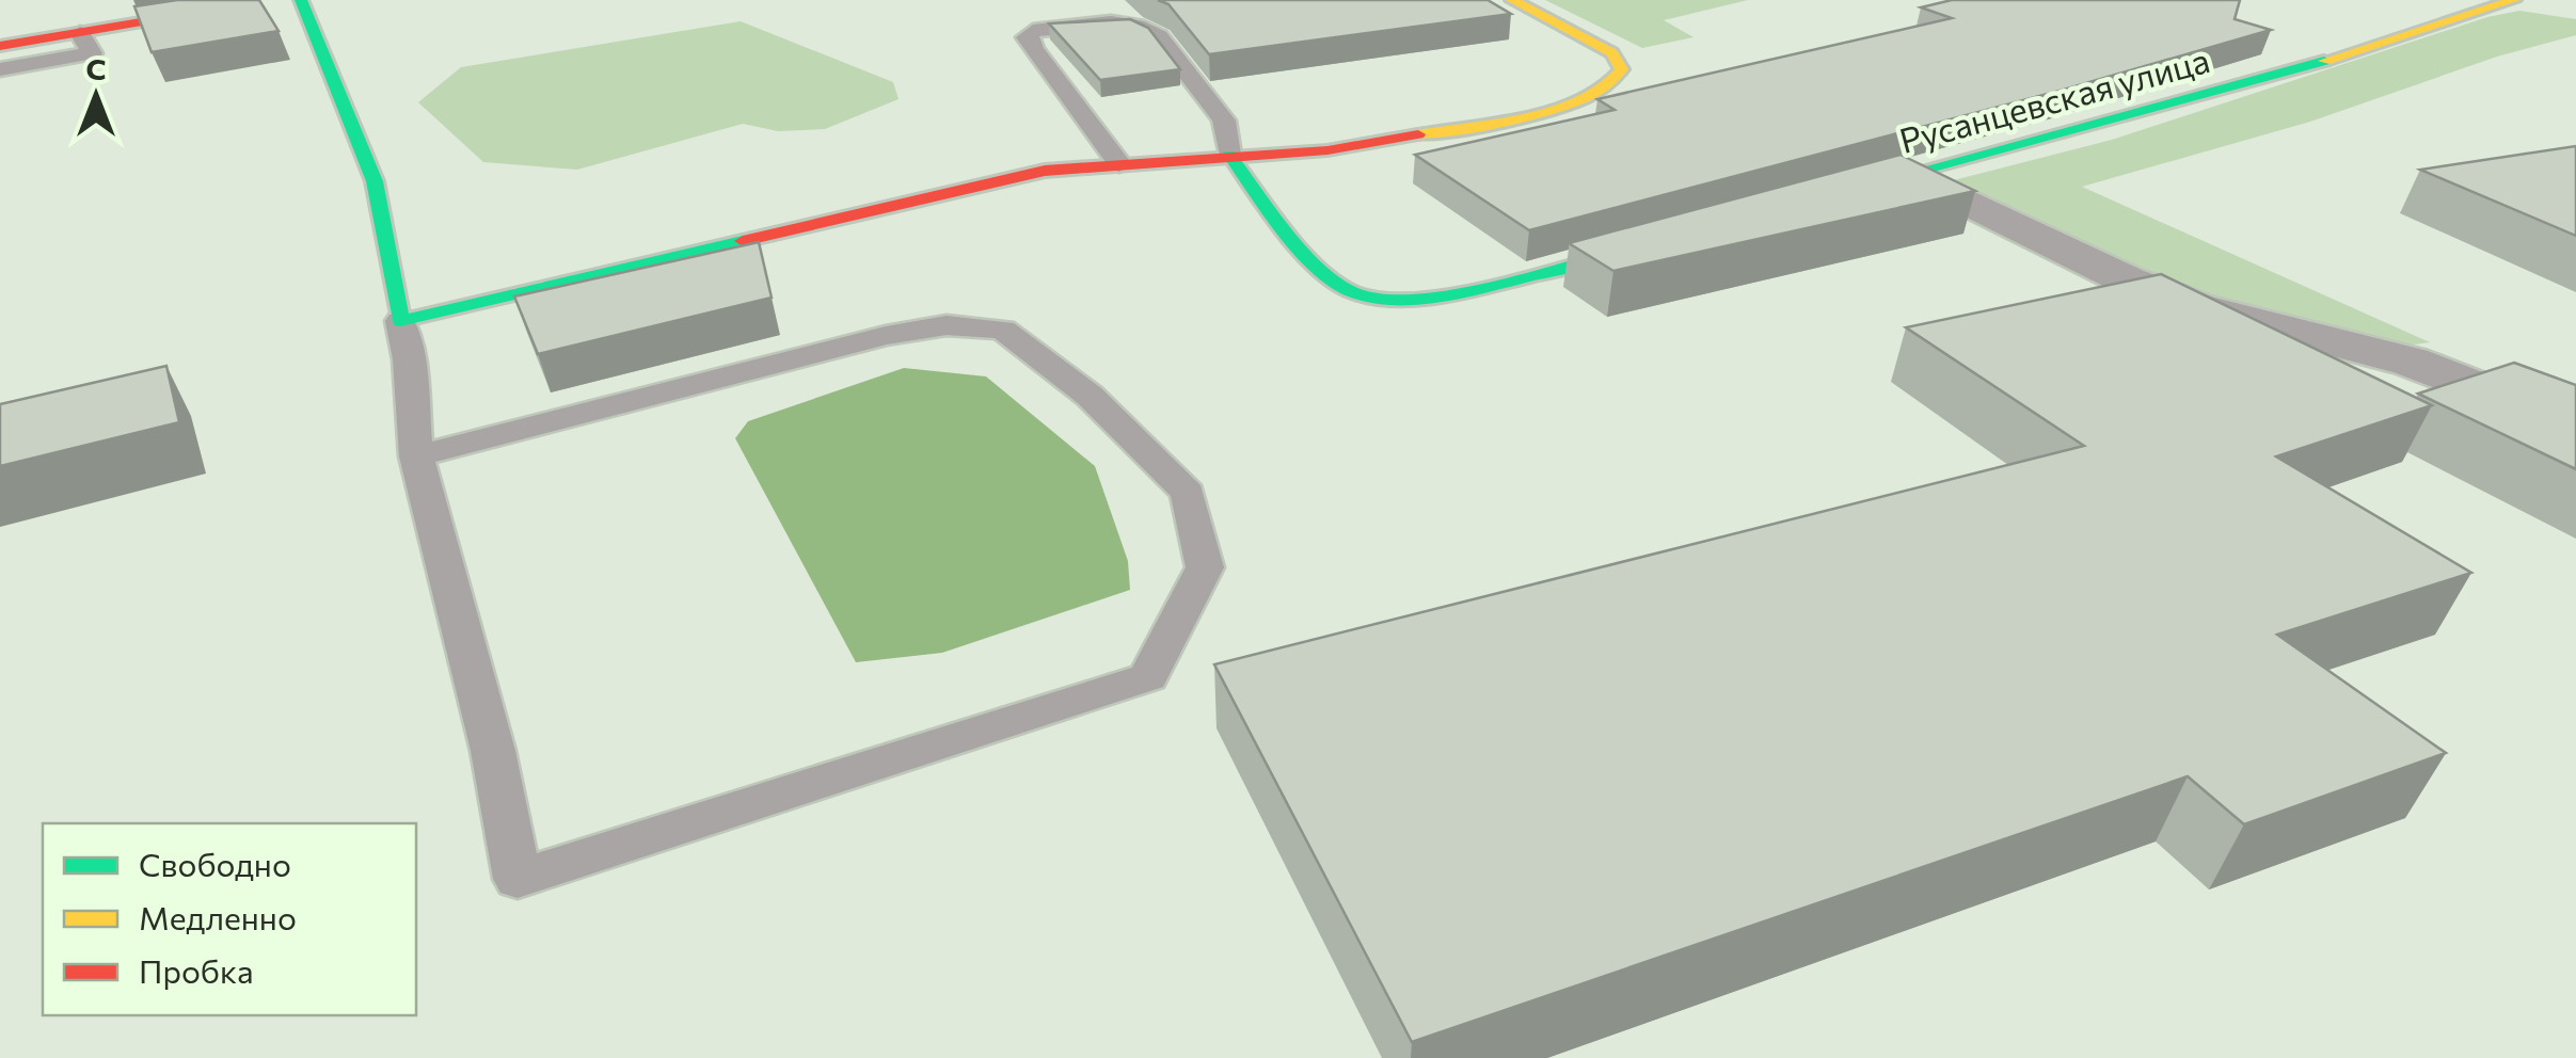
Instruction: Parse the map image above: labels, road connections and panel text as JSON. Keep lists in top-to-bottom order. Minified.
{"streets":{"street":["Русанцевская улица"]},"legend":["Свободно","Медленно","Пробка"],"north":"top"}
